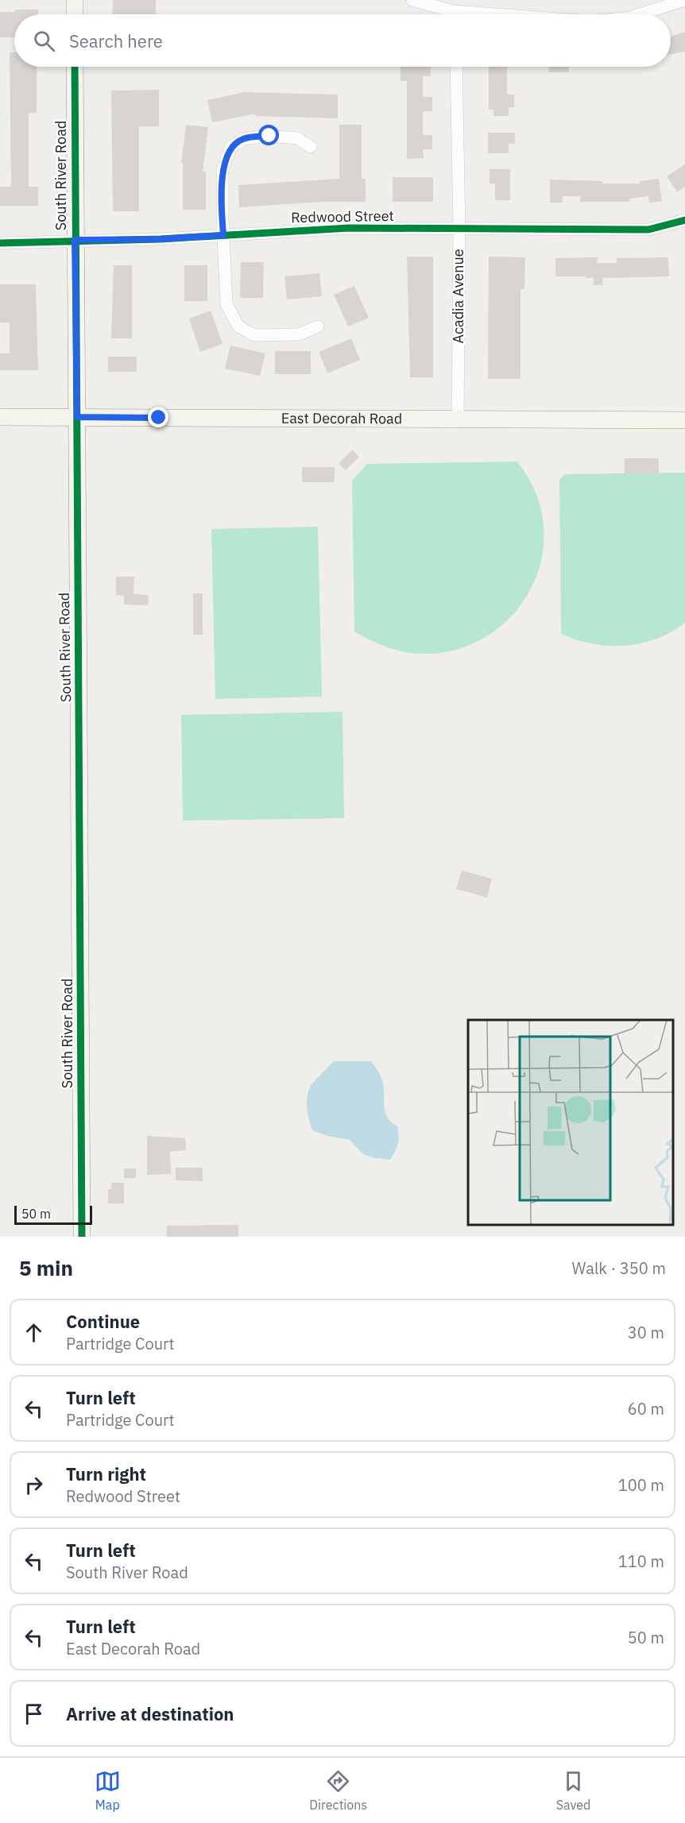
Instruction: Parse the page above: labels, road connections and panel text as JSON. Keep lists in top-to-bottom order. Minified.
{"streets":{"street":["South River Road","Redwood Street","Acadia Avenue","East Decorah Road"]},"crossings":[["South River Road","Redwood Street"],["South River Road","East Decorah Road"],["Redwood Street","Acadia Avenue"],["Acadia Avenue","East Decorah Road"]],"scale_bar":"50 m","page":{"search":"Search here","scale":"50 m","heading":["5 min","Walk · 350 m"],"list":[["Continue","Partridge Court","30 m"],["Turn left","Partridge Court","60 m"],["Turn right","Redwood Street","100 m"],["Turn left","South River Road","110 m"],["Turn left","East Decorah Road","50 m"],"Arrive at destination"],"nav":["Map","Directions","Saved"]}}
